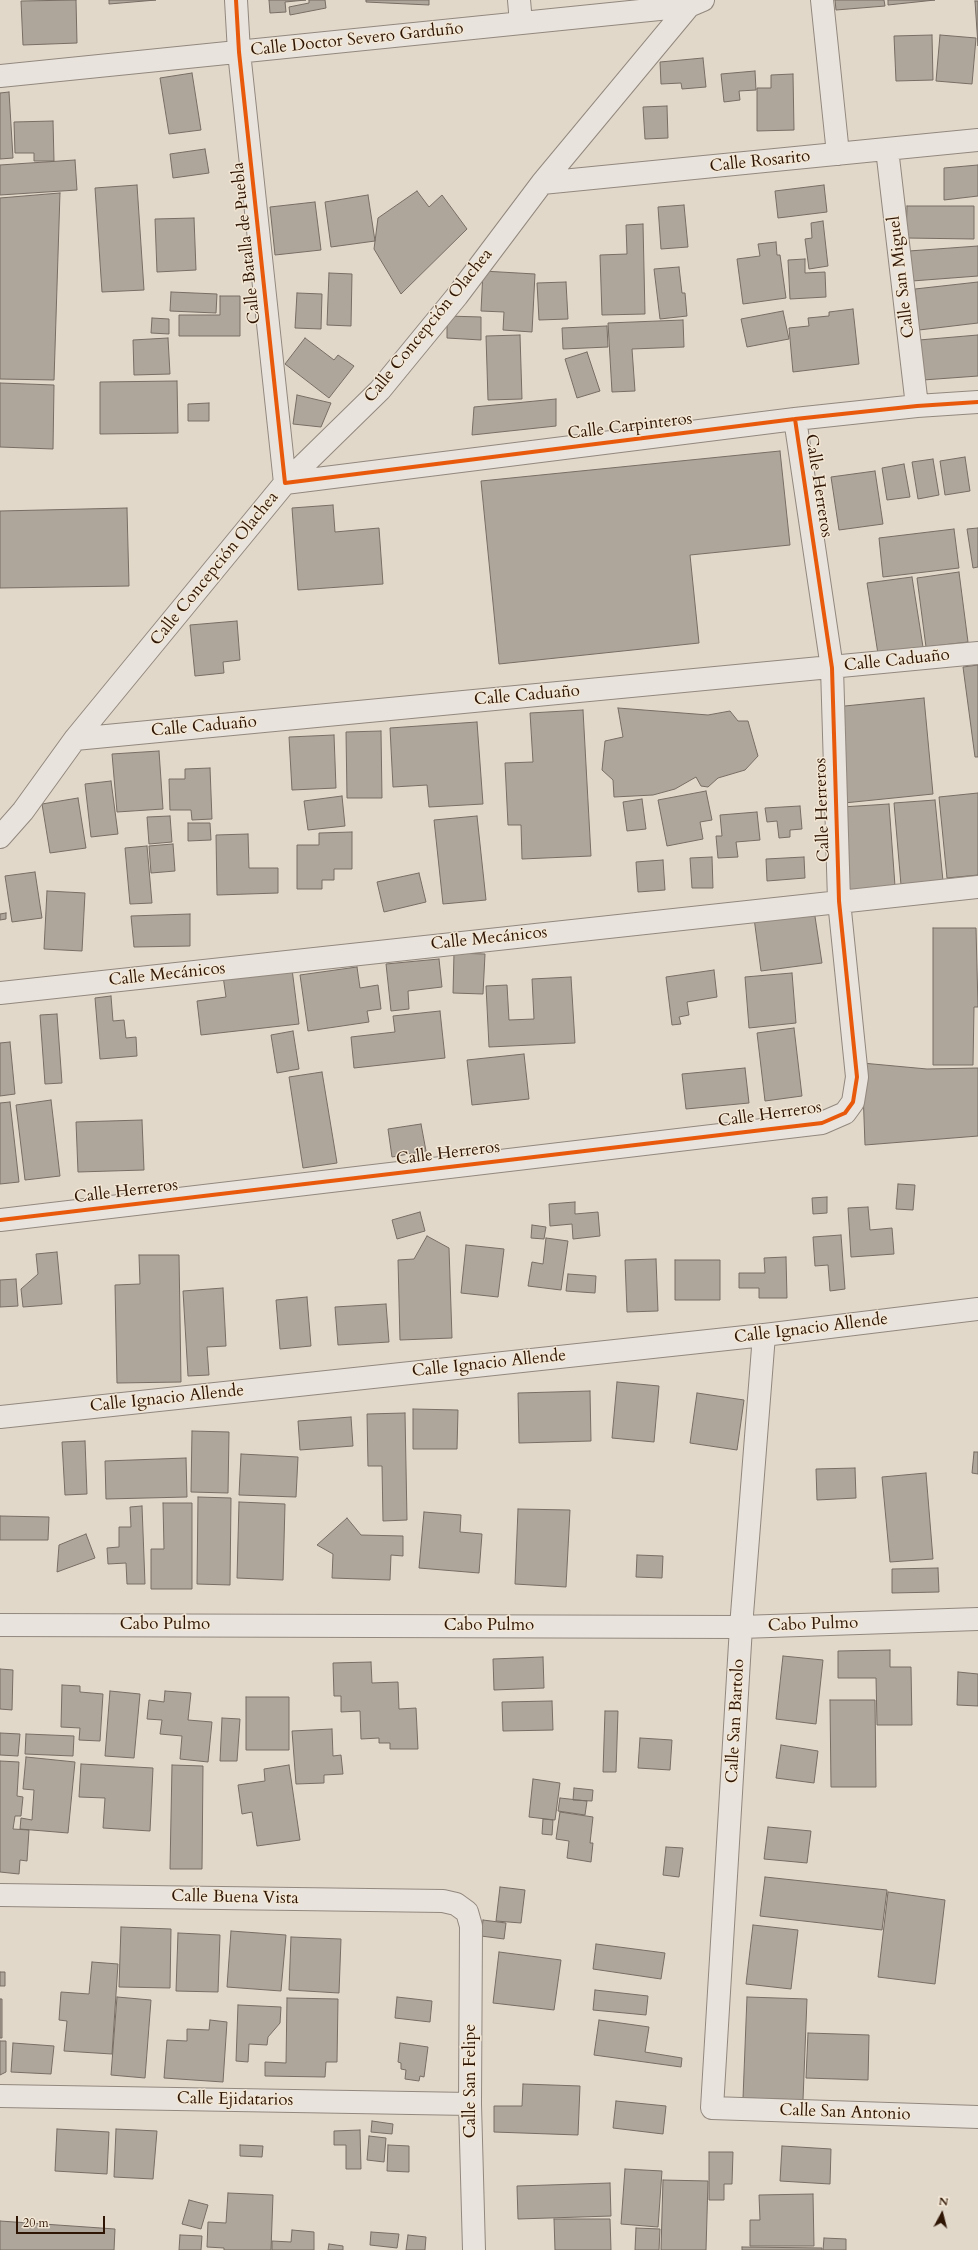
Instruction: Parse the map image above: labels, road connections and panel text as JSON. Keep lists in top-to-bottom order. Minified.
{"streets":{"street":["Calle Doctor Severo Garduño","Calle Rosarito","Calle Batalla de Puebla","Calle San Miguel","Calle Concepción Olachea","Calle Carpinteros","Calle Herreros","Calle Caduaño","Calle Mecánicos","Calle Ignacio Allende","Cabo Pulmo","Calle San Bartolo","Calle Buena Vista","Calle San Felipe","Calle Ejidatarios","Calle San Antonio"]},"crossings":[["Calle Doctor Severo Garduño","Calle Batalla de Puebla"],["Calle Doctor Severo Garduño","Calle Concepción Olachea"],["Calle Rosarito","Calle San Miguel"],["Calle Rosarito","Calle Concepción Olachea"],["Calle Batalla de Puebla","Calle Concepción Olachea"],["Calle Batalla de Puebla","Calle Carpinteros"],["Calle San Miguel","Calle Carpinteros"],["Calle Concepción Olachea","Calle Carpinteros"],["Calle Concepción Olachea","Calle Caduaño"],["Calle Carpinteros","Calle Herreros"],["Calle Herreros","Calle Caduaño"],["Calle Herreros","Calle Mecánicos"],["Calle Ignacio Allende","Calle San Bartolo"],["Cabo Pulmo","Calle San Bartolo"],["Calle San Bartolo","Calle San Antonio"],["Calle Buena Vista","Calle San Felipe"],["Calle San Felipe","Calle Ejidatarios"]],"scale_bar":"20 m","north":"top"}
